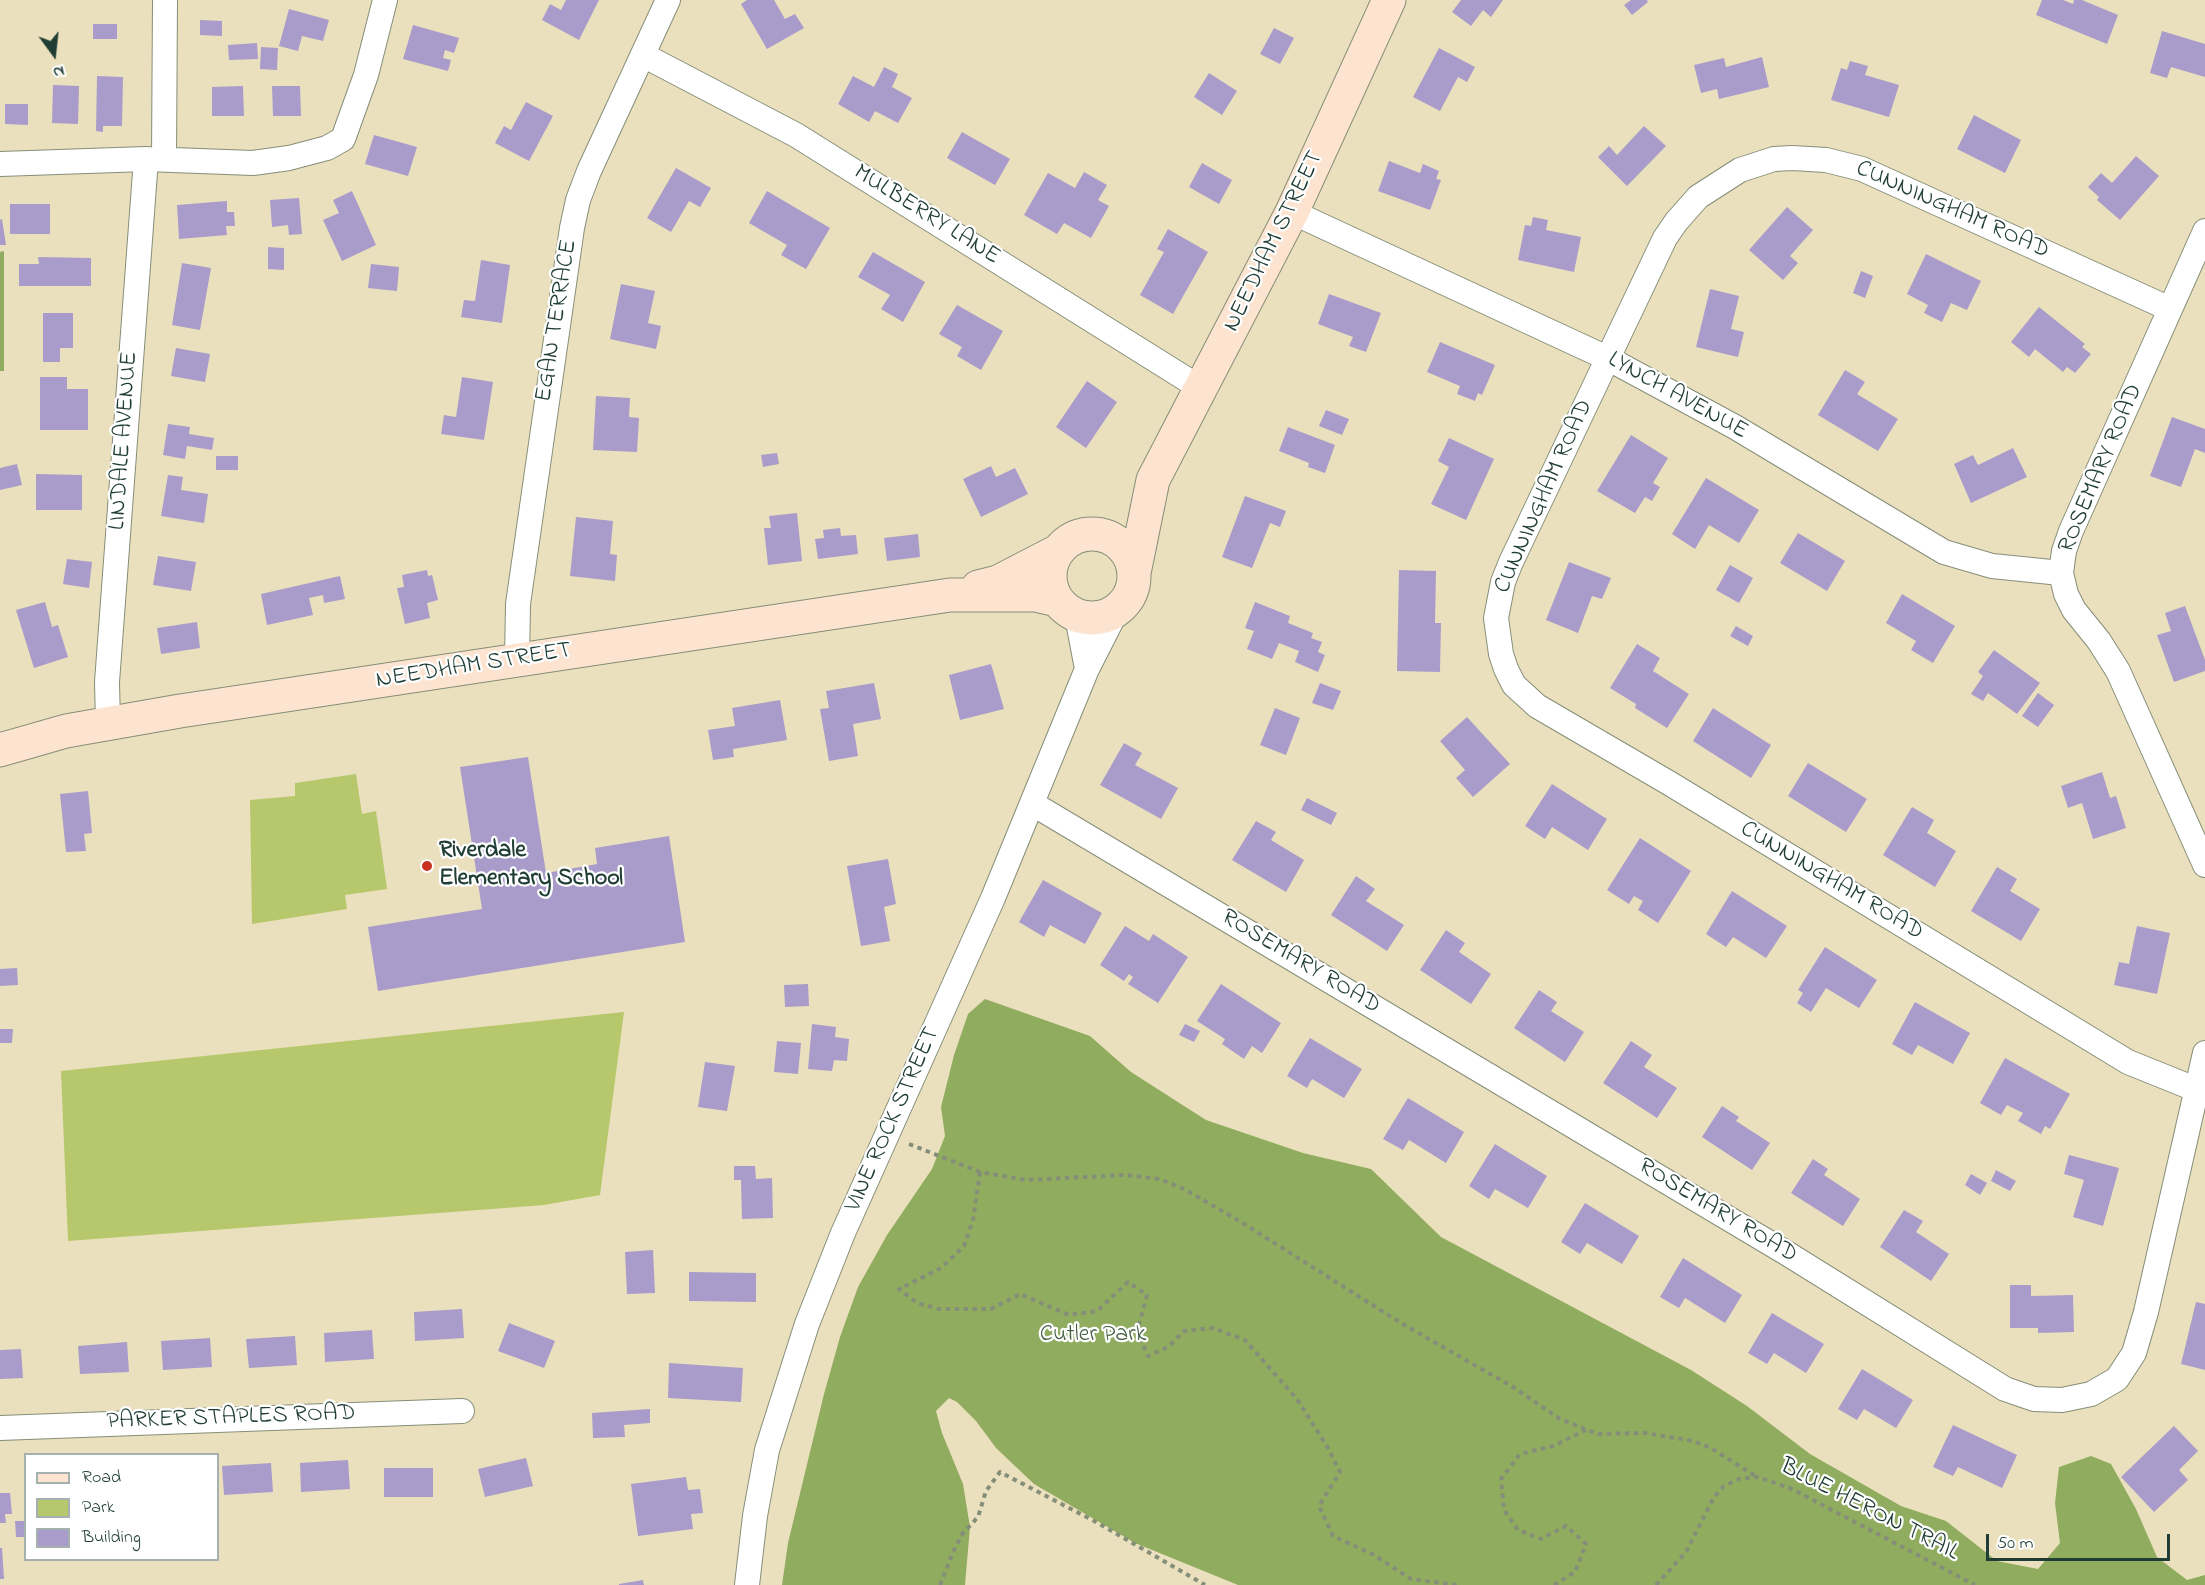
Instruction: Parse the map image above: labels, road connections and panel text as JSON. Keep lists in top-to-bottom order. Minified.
{"streets":{"main road":["NEEDHAM STREET"],"street":["CUNNINGHAM ROAD","MULBERRY LANE","EGAN TERRACE","LYNCH AVENUE","LINDALE AVENUE","ROSEMARY ROAD","VINE ROCK STREET","PARKER STAPLES ROAD"],"path":["BLUE HERON TRAIL"]},"crossings":[["CUNNINGHAM ROAD","LYNCH AVENUE"],["CUNNINGHAM ROAD","ROSEMARY ROAD"],["MULBERRY LANE","NEEDHAM STREET"],["MULBERRY LANE","EGAN TERRACE"],["NEEDHAM STREET","EGAN TERRACE"],["NEEDHAM STREET","LYNCH AVENUE"],["NEEDHAM STREET","LINDALE AVENUE"],["NEEDHAM STREET","VINE ROCK STREET"],["LYNCH AVENUE","ROSEMARY ROAD"],["ROSEMARY ROAD","VINE ROCK STREET"]],"parks":["Cutler Park"],"places":["Riverdale Elementary School"],"legend":["Road","Park","Building"],"scale_bar":"50 m","north":"bottom"}
